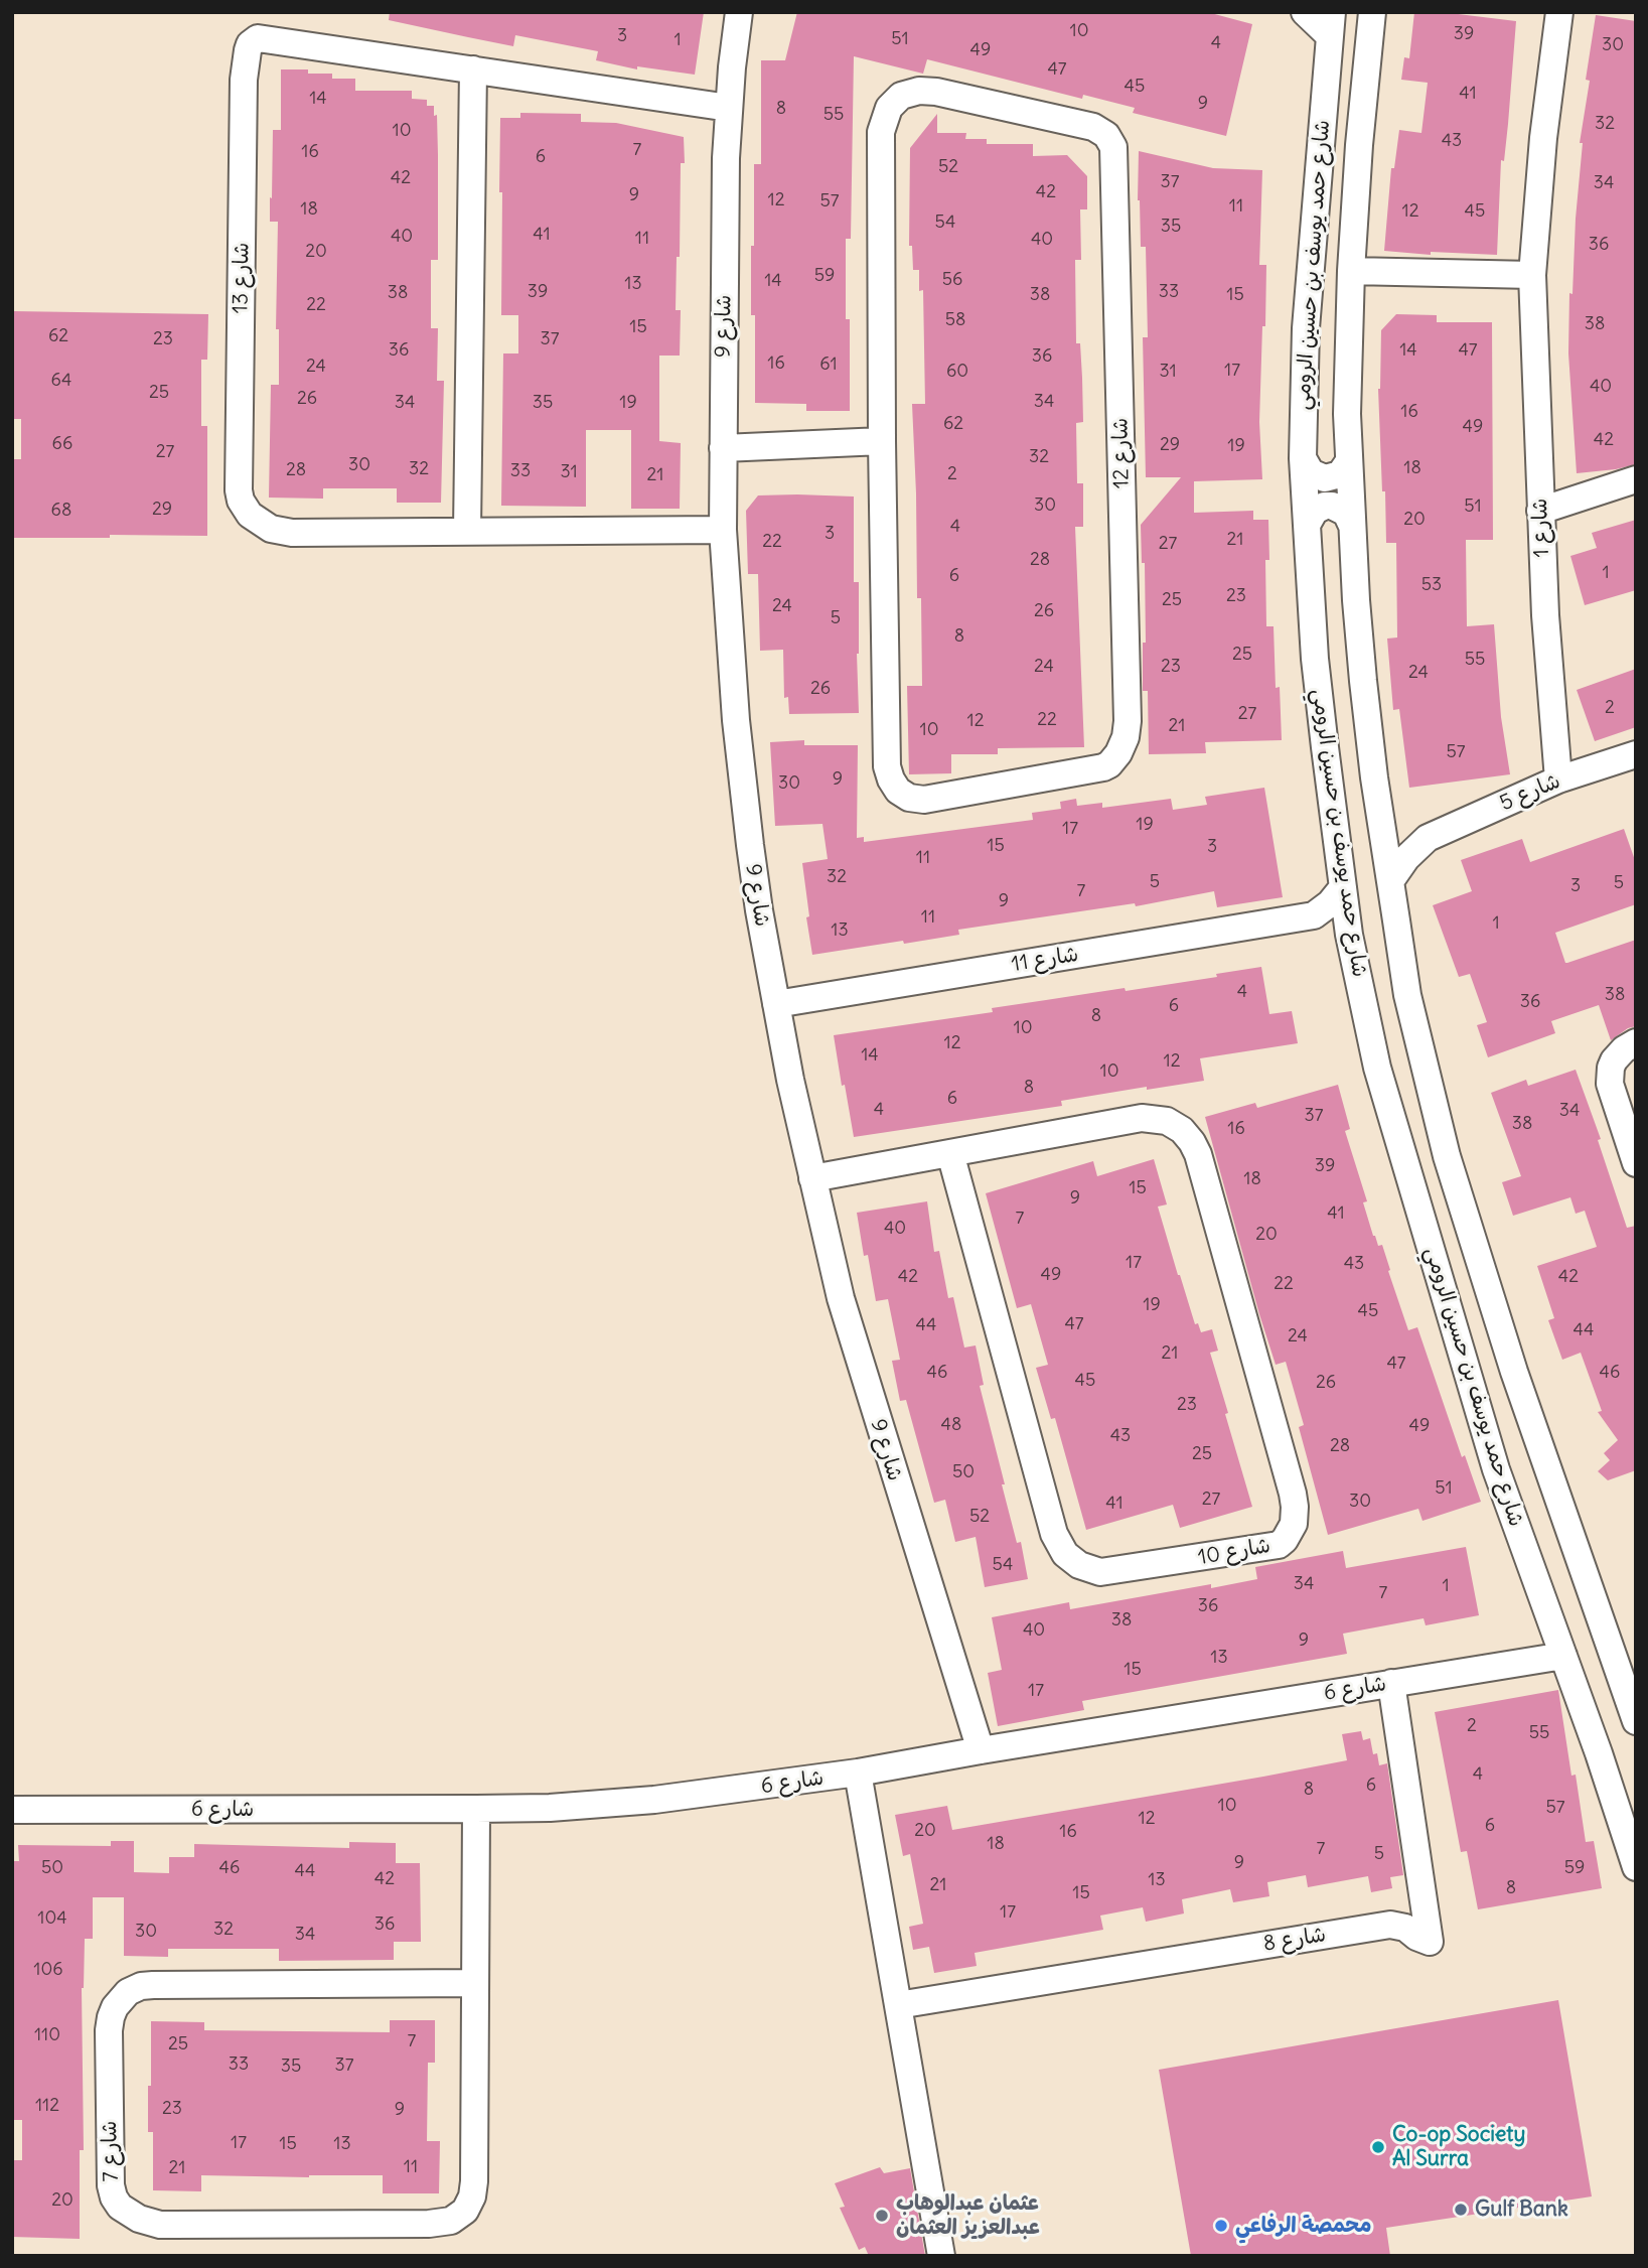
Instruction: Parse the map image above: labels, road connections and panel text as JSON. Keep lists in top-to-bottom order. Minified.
{"streets":{"street":["شارع حمد يوسف بن حسين الرومي","شارع 13","شارع 9","شارع 12","شارع 1","شارع 5","شارع 11","شارع 10","شارع 6","شارع 8","شارع 7"]},"crossings":[["شارع حمد يوسف بن حسين الرومي","شارع 5"],["شارع حمد يوسف بن حسين الرومي","شارع 6"],["شارع 13","شارع 9"],["شارع 9","شارع 11"],["شارع 9","شارع 10"],["شارع 9","شارع 6"],["شارع 1","شارع 5"],["شارع 6","شارع 8"],["شارع 6","شارع 7"]],"places":["Co-op Society Al Surra","Gulf Bank","عثمان عبدالوهاب عبدالعزيز العثمان","محمصة الرفاعي"],"house_numbers":["10","39","3","51","1","4","30","49","47","45","41","14","9","8","55","32","10","43","7","16","6","52","42","37","34","42","9","12","57","11","18","12","45","54","35","41","40","11","40","36","20","59","56","14","13","39","33","38","38","15","22","58","38","15","62","23","37","36","14","47","36","16","61","24","17","60","31","64","40","25","26","34","34","35","19","16","62","49","42","66","29","19","27","32","30","18","32","28","33","31","2","21","30","51","29","68","20","4","3","21","22","27","28","1","6","53","23","25","24","26","5","8","25","55","24","23","24","26","2","27","22","12","21","10","57","9","30","19","17","15","3","11","32","5","5","3","7","9","11","1","13","4","38","36","6","8","10","12","14","12","10","8","6","4","34","37","38","16","39","18","15","9","41","7","40","20","17","43","49","42","42","22","19","45","47","44","44","24","21","47","46","46","45","26","23","48","49","43","28","25","50","51","27","30","41","52","54","34","1","7","36","38","40","9","13","15","17","2","55","4","6","8","10","57","12","6","20","16","18","7","5","9","50","46","59","44","42","13","21","8","15","17","104","36","32","30","34","106","110","7","25","33","37","35","112","23","9","17","15","13","11","21","20"]}
